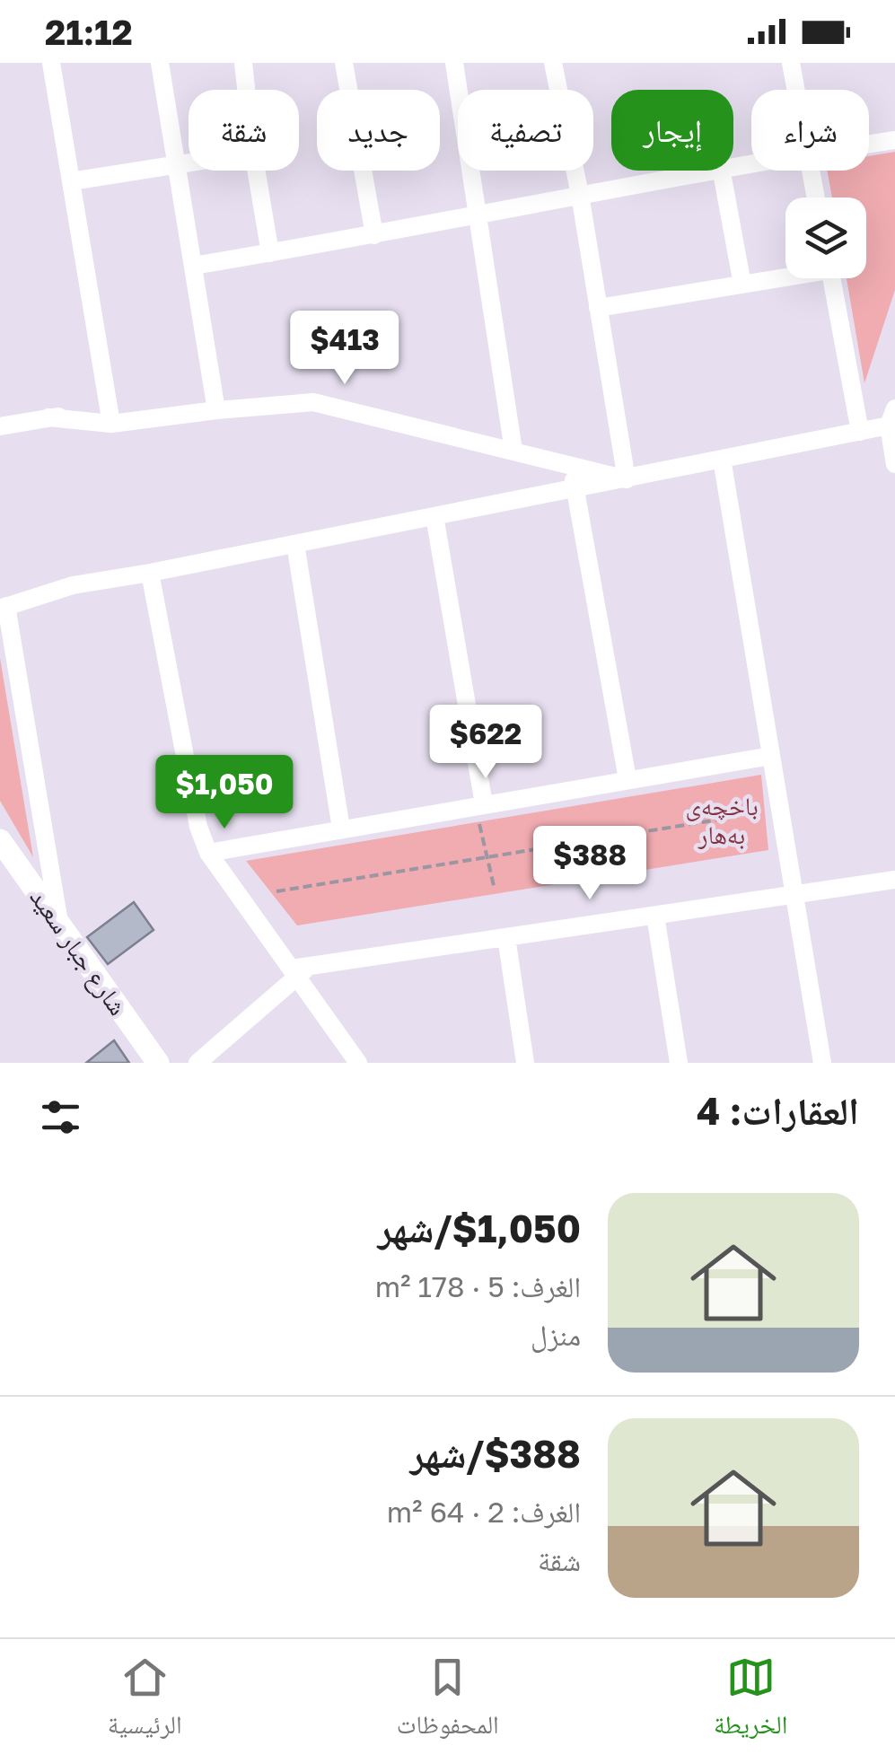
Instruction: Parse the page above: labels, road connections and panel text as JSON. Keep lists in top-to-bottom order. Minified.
{"streets":{"street":["شارع جبار سعيد"]},"parks":["باخچەی بەهار"],"page":{"status":"21:12","chip":["شراء","إيجار","تصفية","جديد","شقة"],"price":["$413","$622","$1,050","$388"],"heading":"العقارات: 4","list":[{"name":"$1,050/شهر","note":"الغرف: 5 · 178 m² · منزل"},{"name":"$388/شهر","note":"الغرف: 2 · 64 m² · شقة"}],"tabs":["الخريطة","المحفوظات","الرئيسية"]}}
